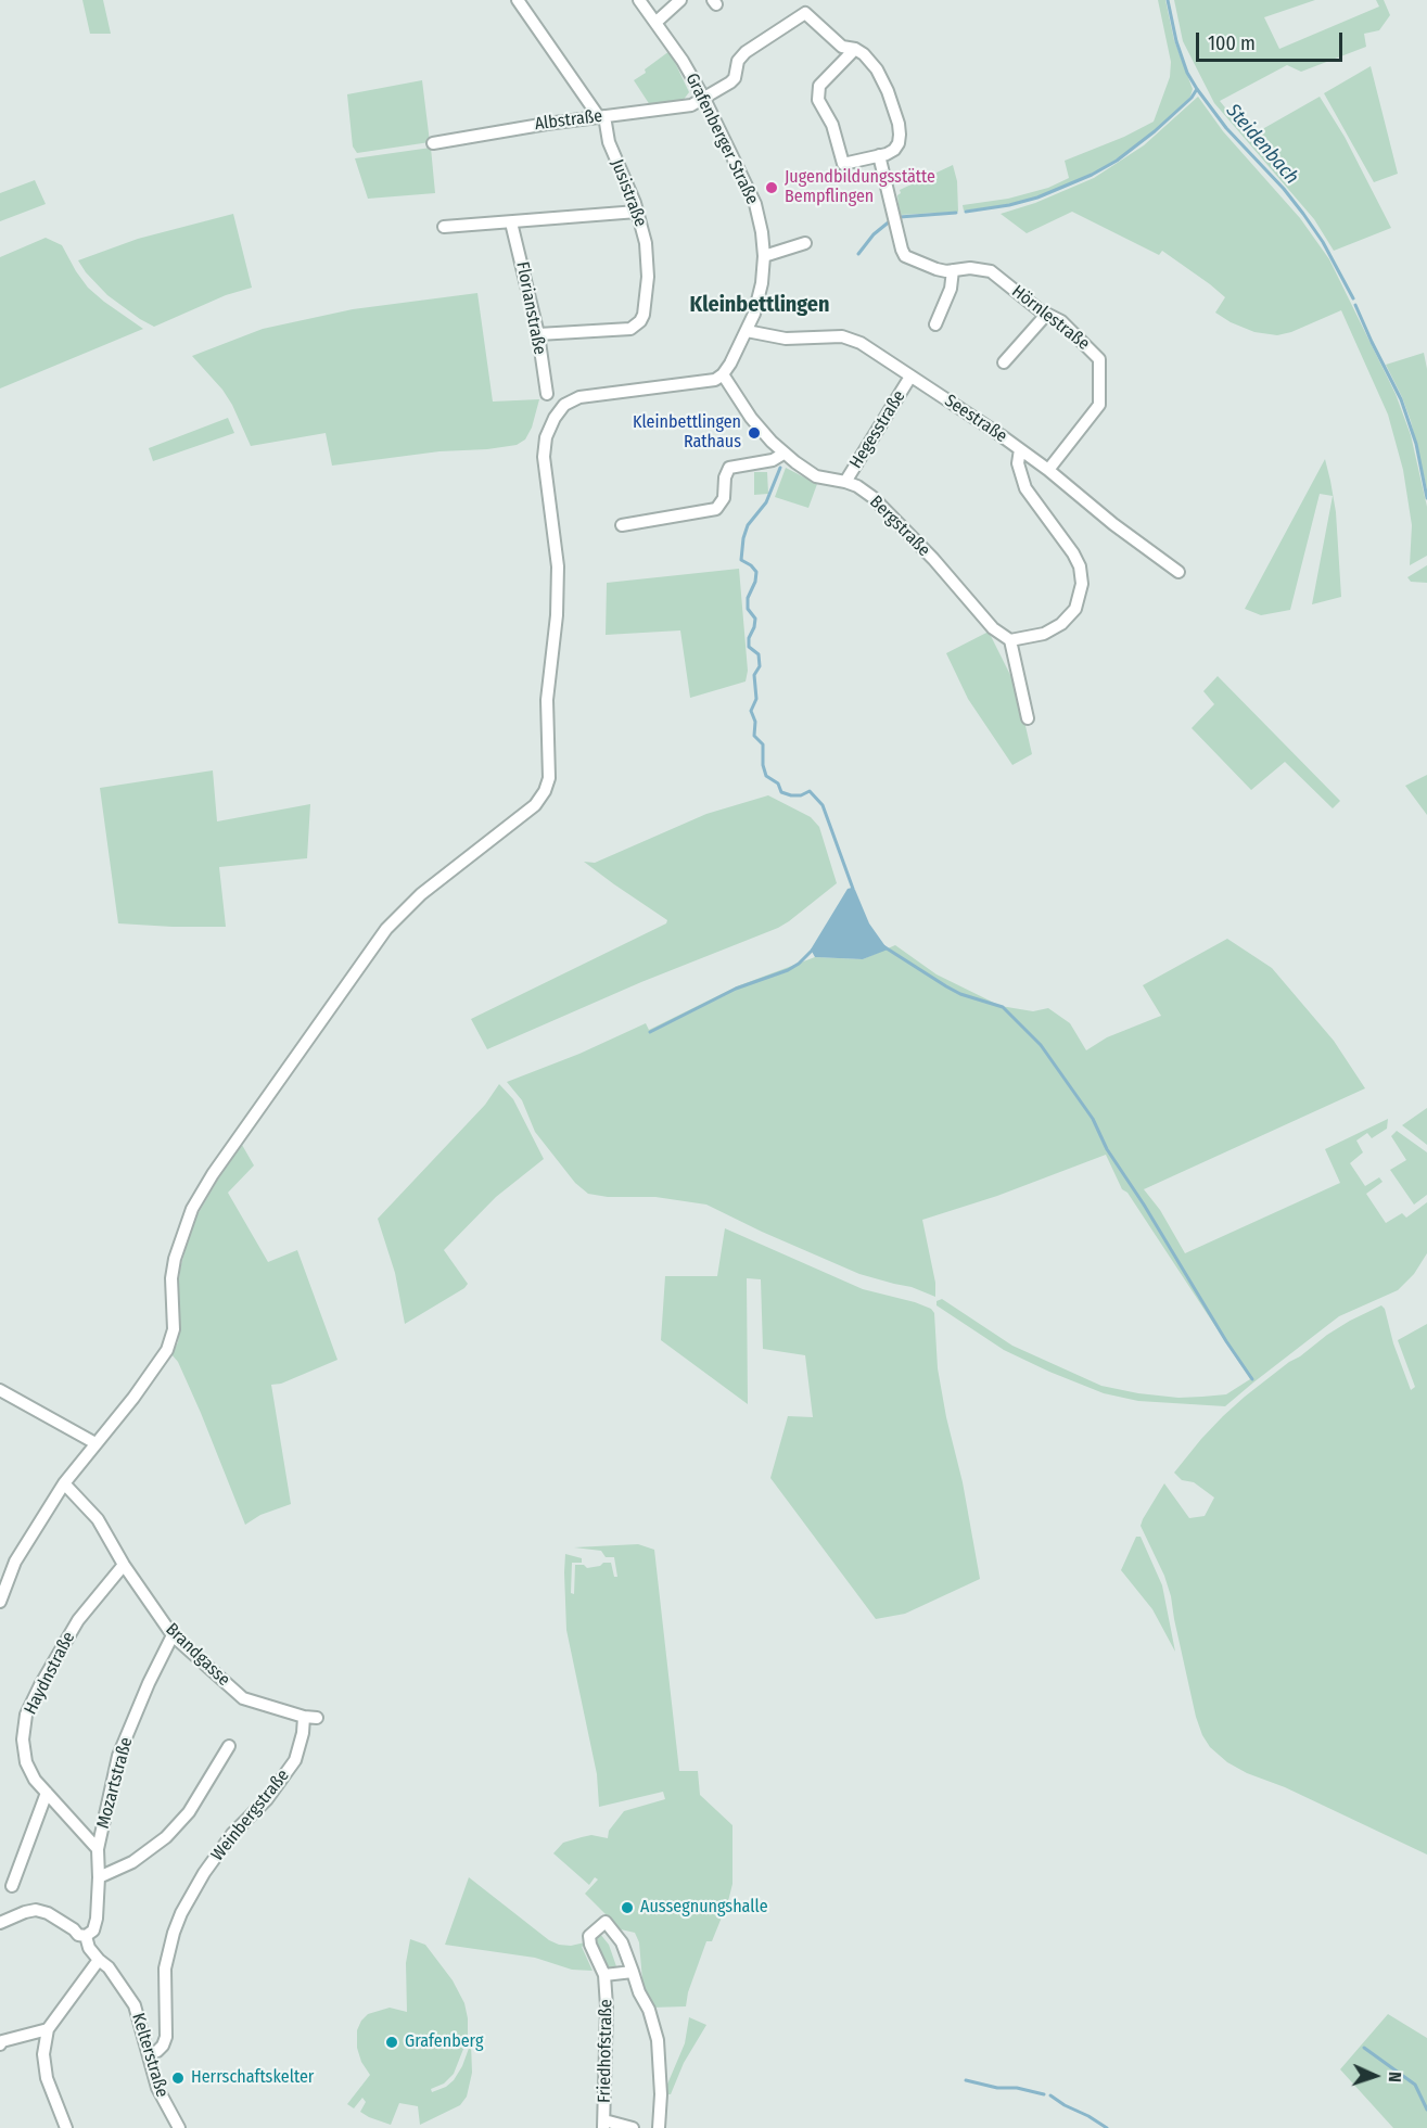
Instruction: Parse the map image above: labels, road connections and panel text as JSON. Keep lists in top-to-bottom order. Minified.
{"streets":{"street":["Albstraße","Grafenberger Straße","Jusistraße","Florianstraße","Hörnlestraße","Seestraße","Hegesstraße","Bergstraße","Brandgasse","Haydnstraße","Mozartstraße","Weinbergstraße","Friedhofstraße","Kelterstraße"]},"crossings":[["Albstraße","Grafenberger Straße"],["Albstraße","Jusistraße"],["Grafenberger Straße","Seestraße"],["Grafenberger Straße","Bergstraße"],["Jusistraße","Florianstraße"],["Hörnlestraße","Seestraße"],["Seestraße","Hegesstraße"],["Hegesstraße","Bergstraße"],["Brandgasse","Haydnstraße"],["Brandgasse","Mozartstraße"],["Brandgasse","Weinbergstraße"],["Haydnstraße","Mozartstraße"],["Mozartstraße","Kelterstraße"],["Weinbergstraße","Kelterstraße"]],"districts":["Kleinbettlingen"],"water":["Steidenbach"],"places":["Jugendbildungsstätte Bempflingen","Kleinbettlingen Rathaus","Aussegnungshalle","Grafenberg","Herrschaftskelter"],"scale_bar":"100 m","north":"right"}
